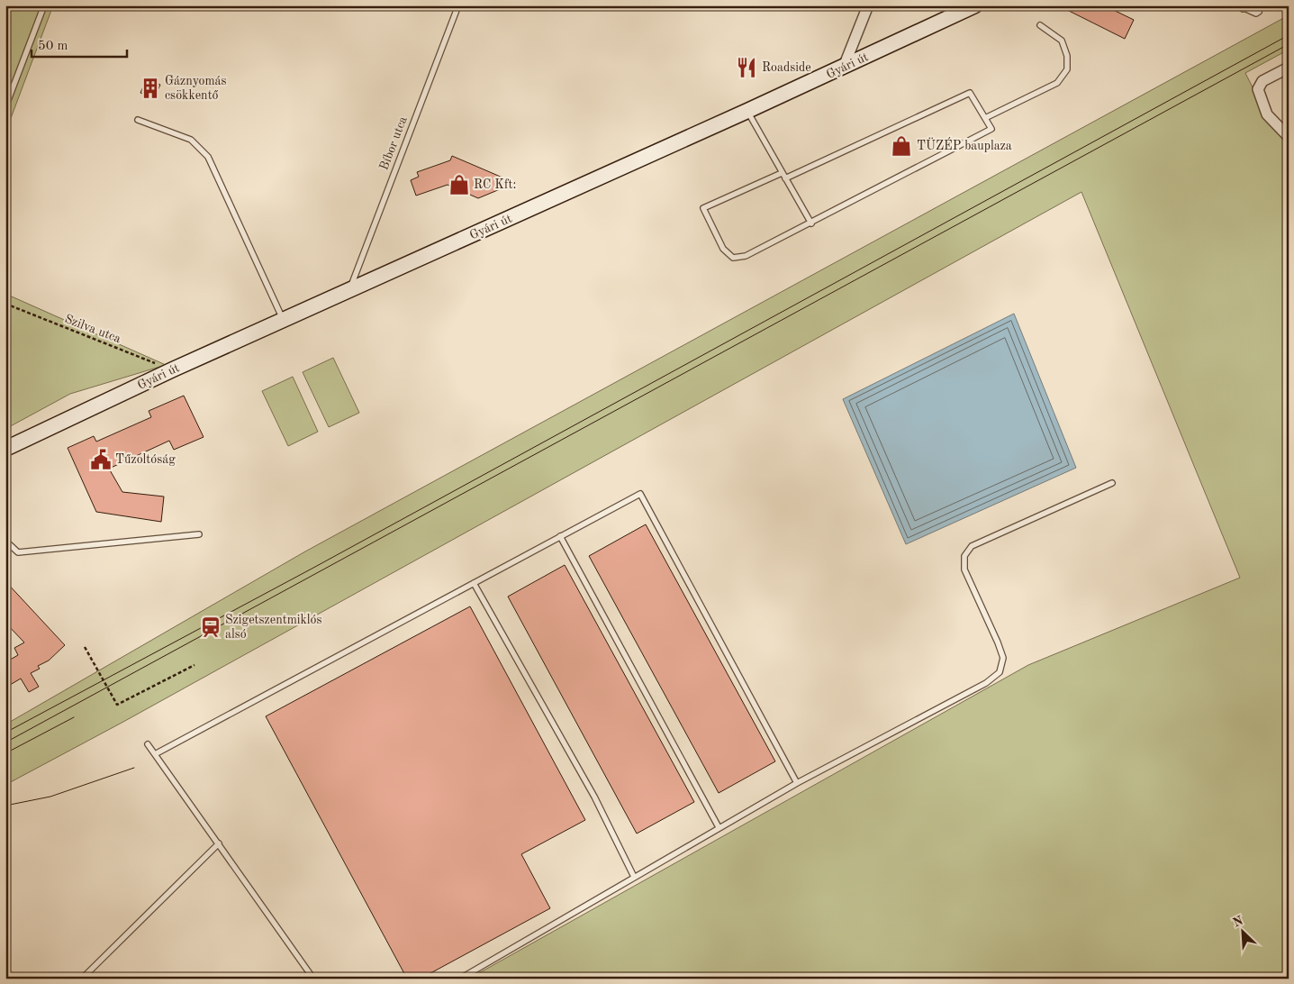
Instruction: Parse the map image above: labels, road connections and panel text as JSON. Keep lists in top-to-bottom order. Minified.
{"streets":{"street":["Gyári út"],"lane":["Bíbor utca"],"path":["Szilva utca"]},"crossings":[["Gyári út","Bíbor utca"],["Gyári út","Szilva utca"]],"places":{"restaurant":["Roadside"],"building":["Gáznyomás csökkentő"],"shop":["TÜZÉP bauplaza","RC Kft."],"public building":["Tűzoltóság"],"station":["Szigetszentmiklós alsó"]},"scale_bar":"50 m","north":"top left"}
